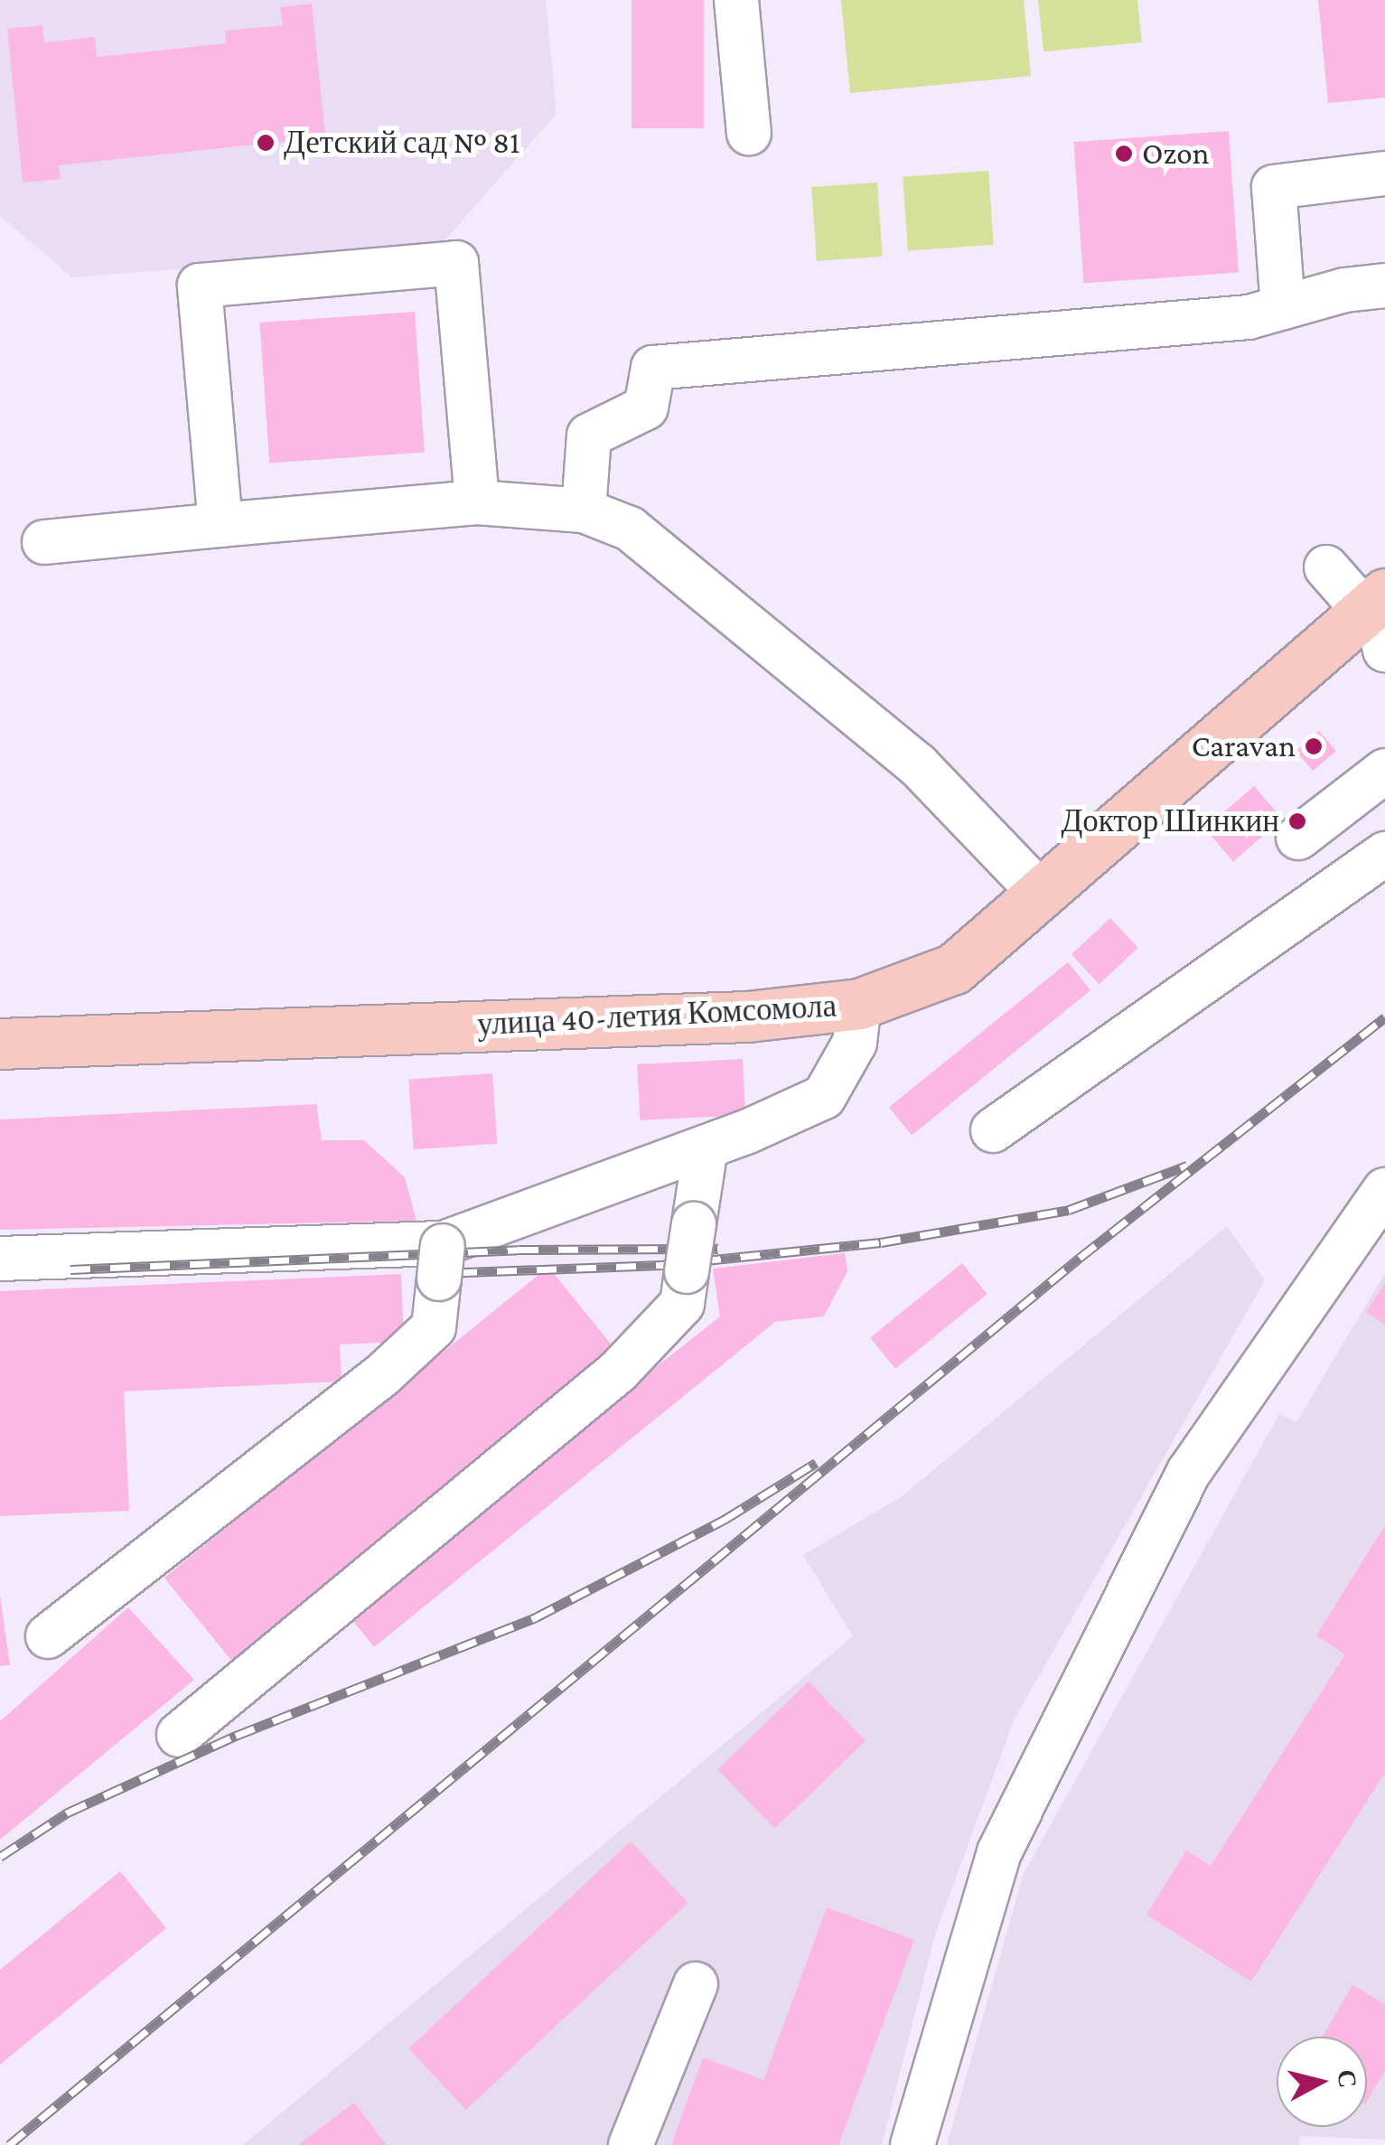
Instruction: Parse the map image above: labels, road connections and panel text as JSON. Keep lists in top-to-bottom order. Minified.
{"streets":{"main road":["улица 40-летия Комсомола"]},"places":["Детский сад № 81","Ozon","Caravan","Доктор Шинкин"],"north":"right"}
